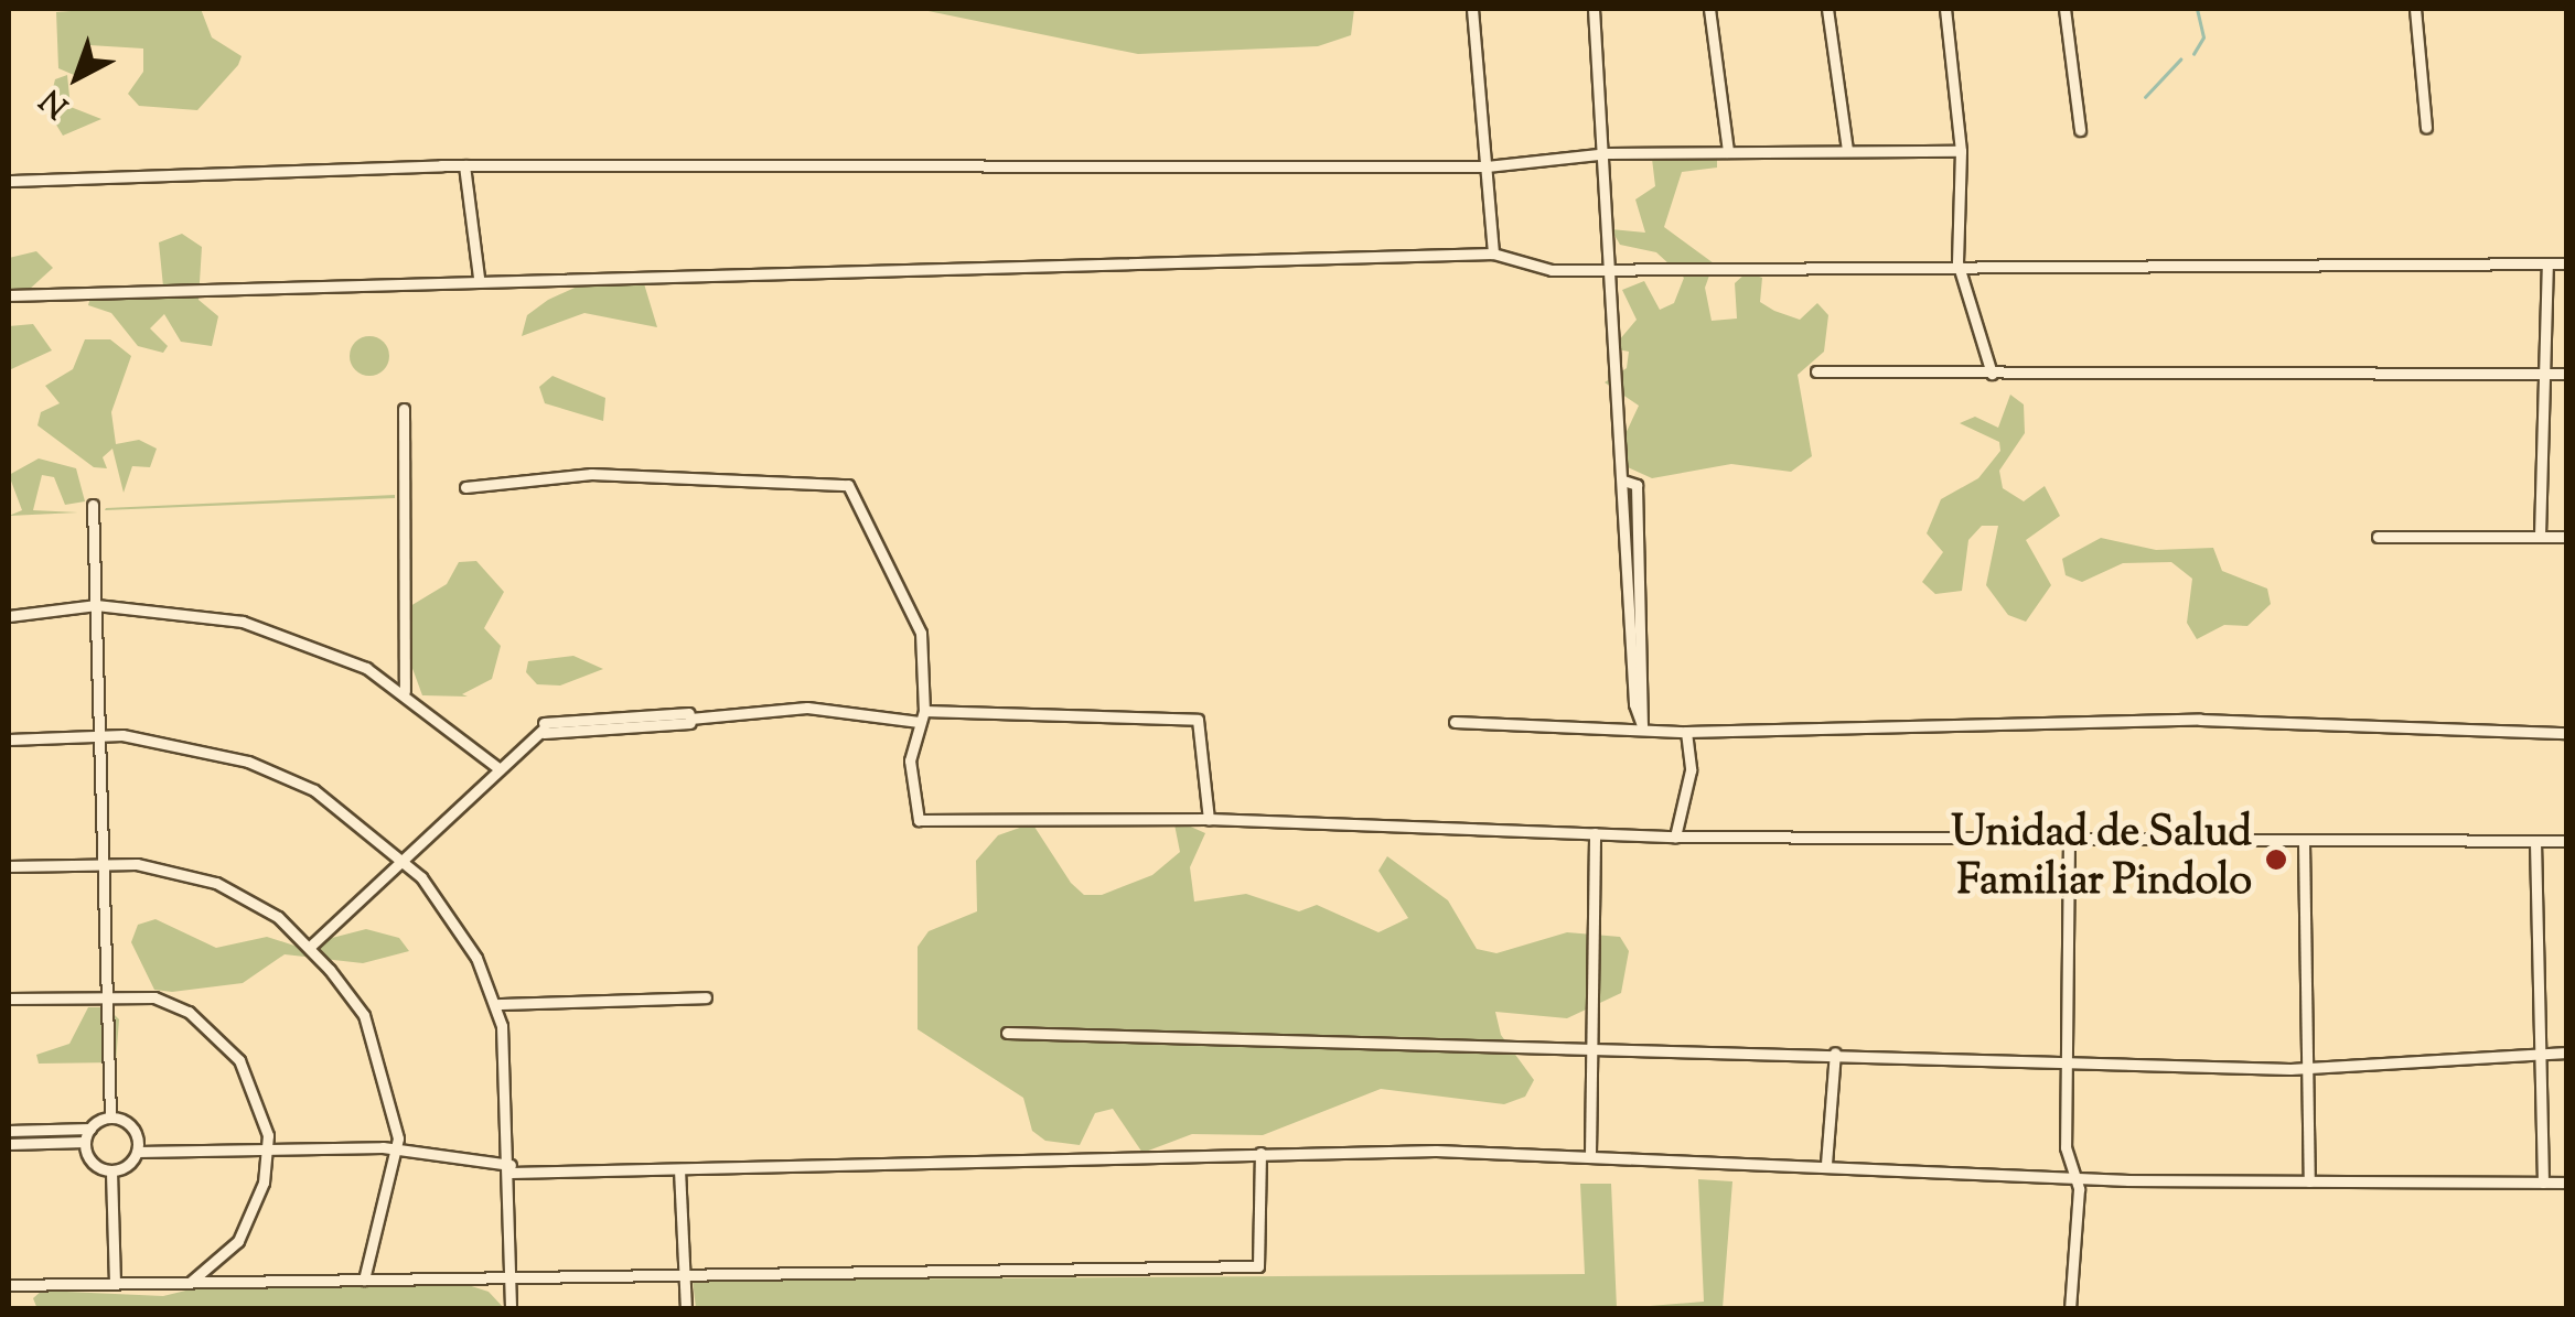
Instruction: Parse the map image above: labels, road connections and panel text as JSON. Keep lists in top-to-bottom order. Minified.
{"places":["Unidad de Salud Familiar Pindolo"],"north":"bottom left"}
